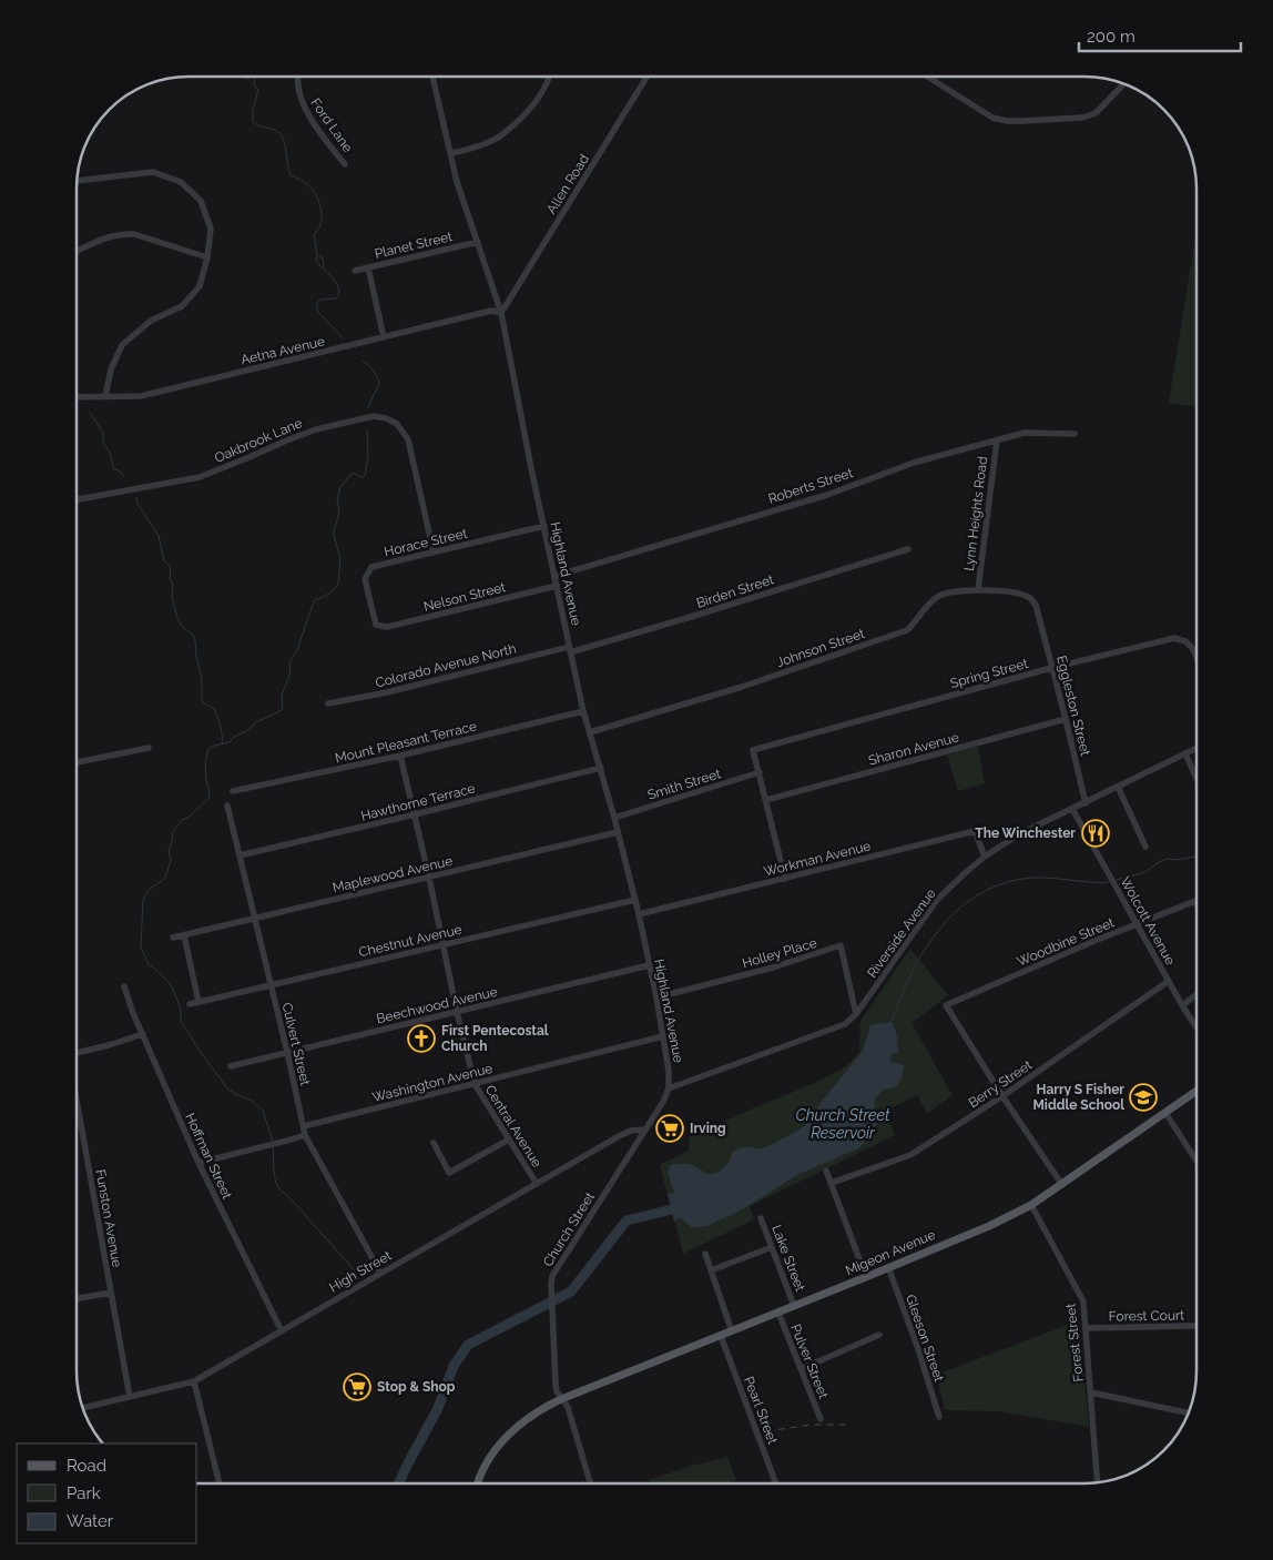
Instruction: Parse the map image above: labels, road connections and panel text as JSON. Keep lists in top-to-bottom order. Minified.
{"streets":{"main road":["Migeon Avenue"],"street":["Ford Lane","Allen Road","Planet Street","Aetna Avenue","Oakbrook Lane","Roberts Street","Lynn Heights Road","Horace Street","Highland Avenue","Birden Street","Nelson Street","Johnson Street","Colorado Avenue North","Spring Street","Eggleston Street","Mount Pleasant Terrace","Sharon Avenue","Smith Street","Hawthorne Terrace","Workman Avenue","Maplewood Avenue","Wolcott Avenue","Riverside Avenue","Chestnut Avenue","Woodbine Street","Holley Place","Beechwood Avenue","Culvert Street","Washington Avenue","Berry Street","Central Avenue","Hoffman Street","Funston Avenue","Church Street","Lake Street","High Street","Forest Court","Gleeson Street","Forest Street","Pulver Street","Pearl Street"]},"crossings":[["Allen Road","Aetna Avenue"],["Allen Road","Highland Avenue"],["Planet Street","Highland Avenue"],["Aetna Avenue","Highland Avenue"],["Oakbrook Lane","Horace Street"],["Roberts Street","Lynn Heights Road"],["Roberts Street","Highland Avenue"],["Lynn Heights Road","Johnson Street"],["Horace Street","Highland Avenue"],["Horace Street","Nelson Street"],["Highland Avenue","Birden Street"],["Highland Avenue","Nelson Street"],["Highland Avenue","Johnson Street"],["Highland Avenue","Colorado Avenue North"],["Highland Avenue","Mount Pleasant Terrace"],["Highland Avenue","Smith Street"],["Highland Avenue","Hawthorne Terrace"],["Highland Avenue","Workman Avenue"],["Highland Avenue","Maplewood Avenue"],["Highland Avenue","Riverside Avenue"],["Highland Avenue","Chestnut Avenue"],["Highland Avenue","Holley Place"],["Highland Avenue","Beechwood Avenue"],["Highland Avenue","Washington Avenue"],["Highland Avenue","Church Street"],["Birden Street","Colorado Avenue North"],["Johnson Street","Eggleston Street"],["Spring Street","Eggleston Street"],["Spring Street","Smith Street"],["Eggleston Street","Sharon Avenue"],["Eggleston Street","Riverside Avenue"],["Mount Pleasant Terrace","Central Avenue"],["Hawthorne Terrace","Culvert Street"],["Hawthorne Terrace","Central Avenue"],["Workman Avenue","Riverside Avenue"],["Maplewood Avenue","Culvert Street"],["Maplewood Avenue","Central Avenue"],["Wolcott Avenue","Riverside Avenue"],["Wolcott Avenue","Woodbine Street"],["Wolcott Avenue","Berry Street"],["Riverside Avenue","Holley Place"],["Riverside Avenue","Church Street"],["Chestnut Avenue","Culvert Street"],["Chestnut Avenue","Central Avenue"],["Woodbine Street","Berry Street"],["Beechwood Avenue","Culvert Street"],["Beechwood Avenue","Central Avenue"],["Culvert Street","Washington Avenue"],["Culvert Street","High Street"],["Washington Avenue","Central Avenue"],["Central Avenue","High Street"],["Hoffman Street","High Street"],["Funston Avenue","High Street"],["Church Street","Migeon Avenue"],["Church Street","High Street"],["Migeon Avenue","Lake Street"],["Migeon Avenue","Gleeson Street"],["Migeon Avenue","Forest Street"],["Migeon Avenue","Pulver Street"],["Migeon Avenue","Pearl Street"],["Forest Court","Forest Street"]],"water":["Church Street Reservoir"],"places":{"restaurant":["The Winchester"],"church":["First Pentecostal Church"],"school or university":["Harry S Fisher Middle School"],"supermarket":["Irving","Stop & Shop"]},"legend":["Road","Park","Water"],"scale_bar":"200 m"}
